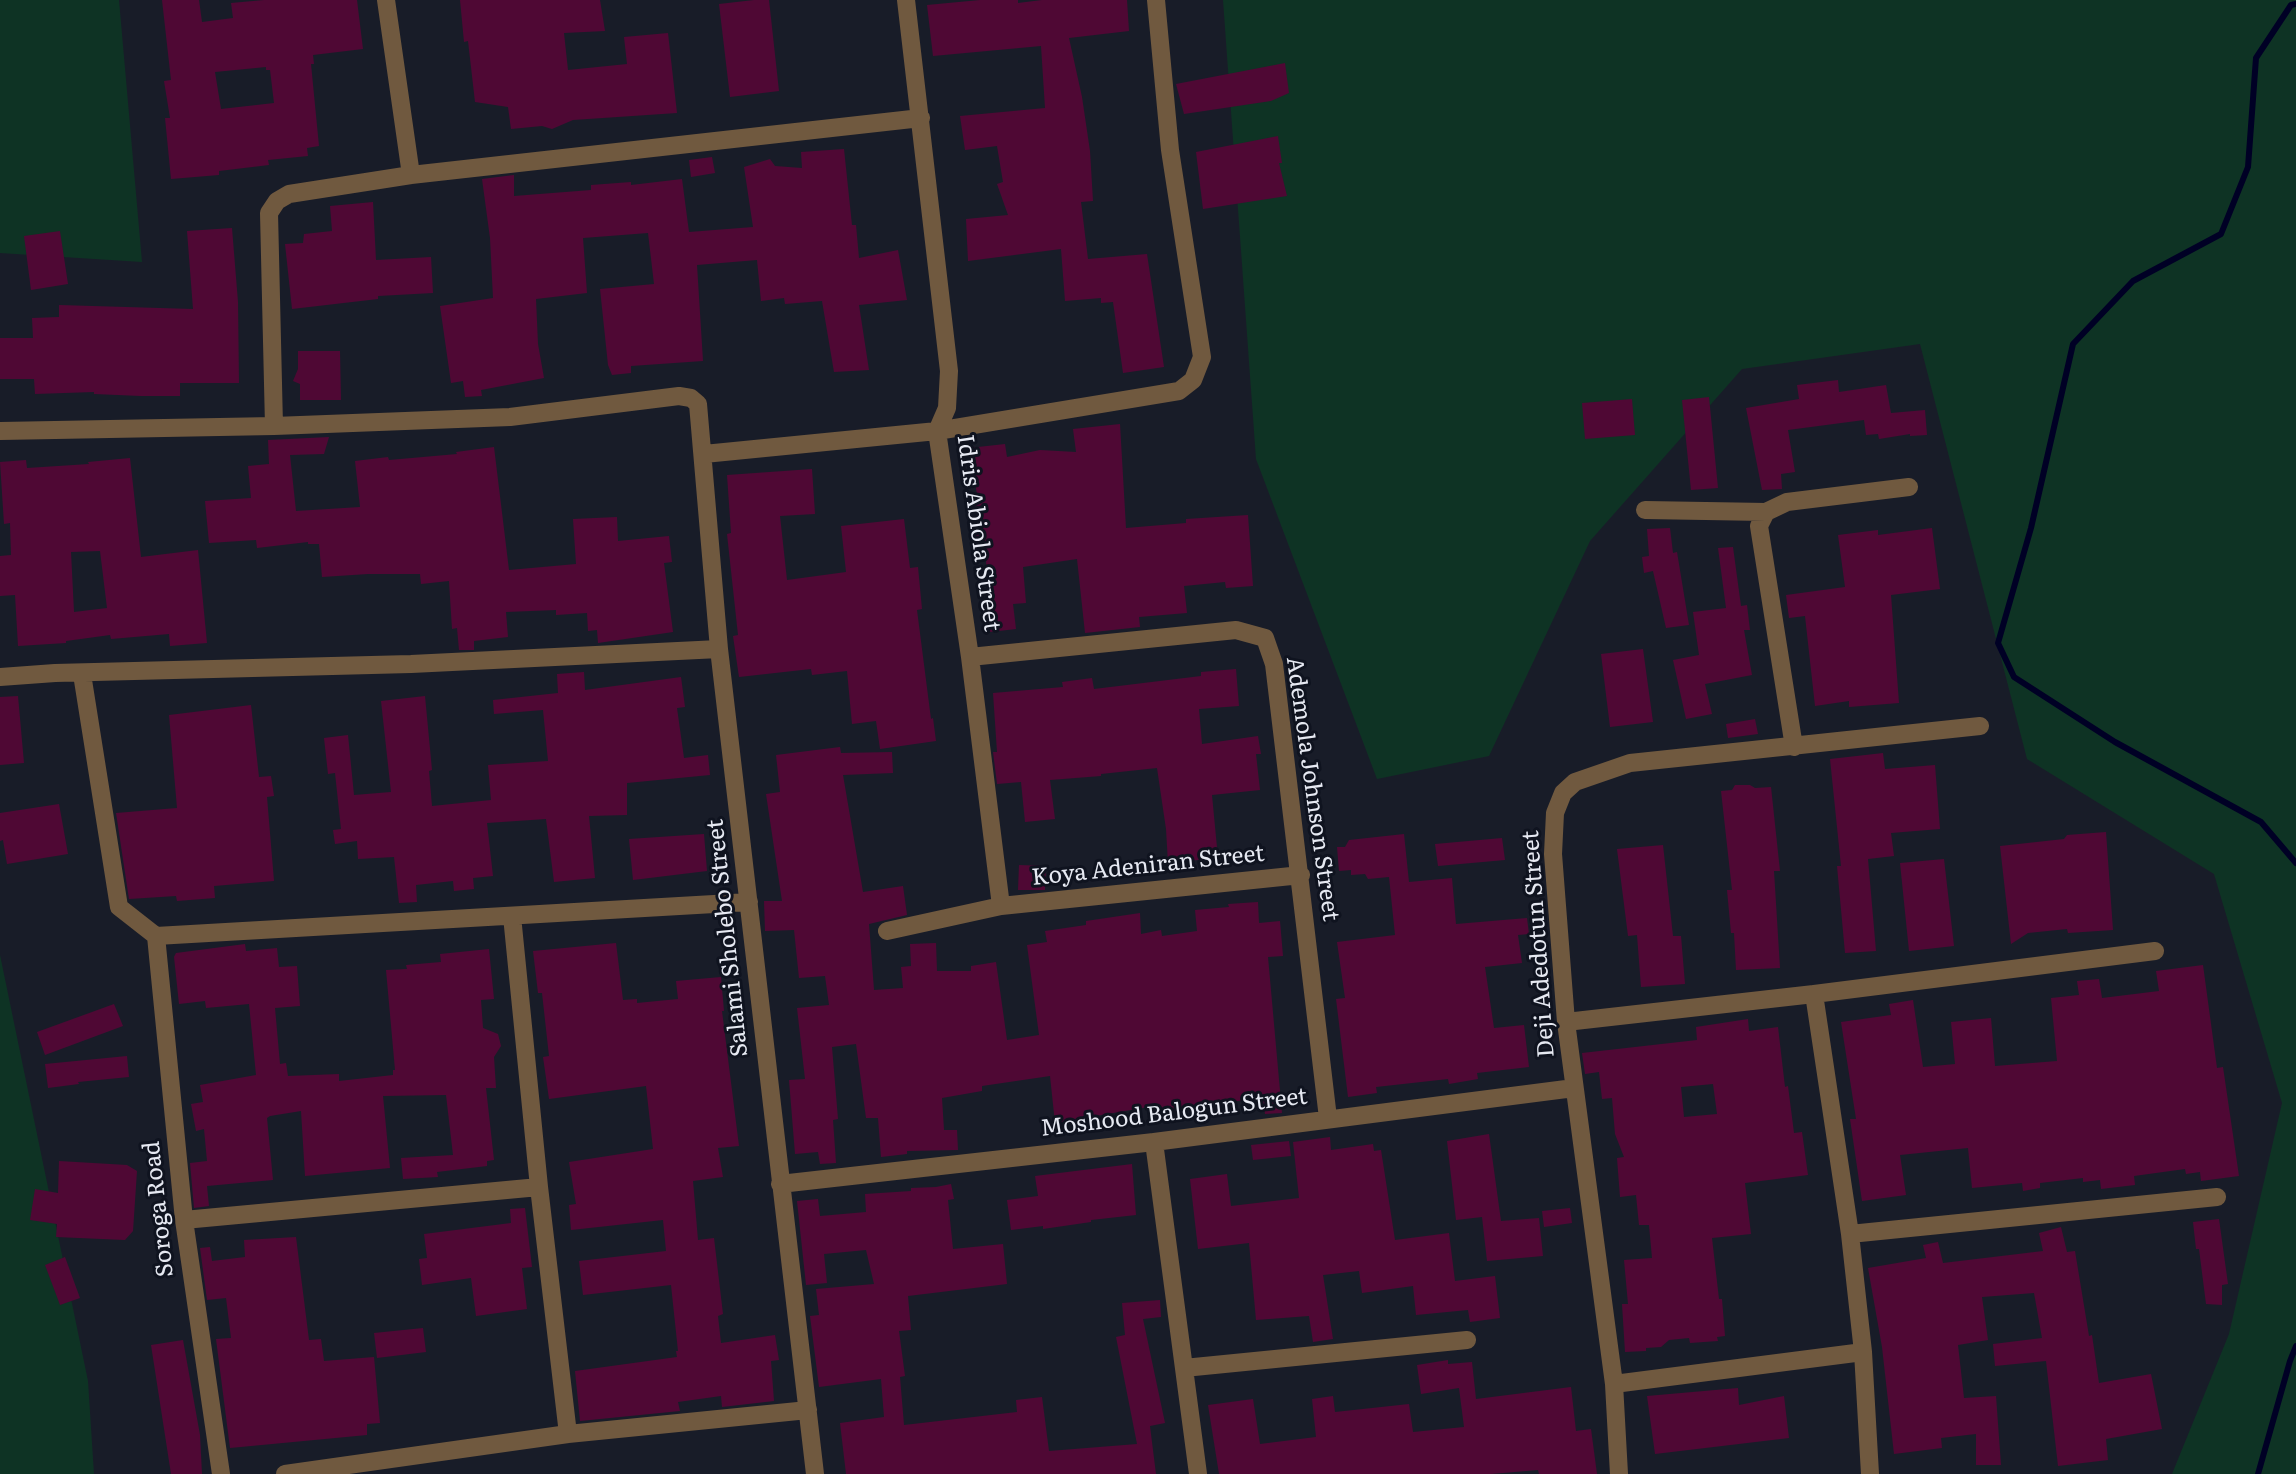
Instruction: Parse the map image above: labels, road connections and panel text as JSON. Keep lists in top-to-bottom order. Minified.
{"streets":{"street":["Idris Abiola Street","Ademola Johnson Street","Koya Adeniran Street","Salami Sholebo Street","Deji Adedotun Street","Moshood Balogun Street","Soroga Road"]},"crossings":[["Idris Abiola Street","Ademola Johnson Street"],["Idris Abiola Street","Koya Adeniran Street"],["Ademola Johnson Street","Koya Adeniran Street"],["Ademola Johnson Street","Moshood Balogun Street"],["Salami Sholebo Street","Moshood Balogun Street"],["Deji Adedotun Street","Moshood Balogun Street"]]}
